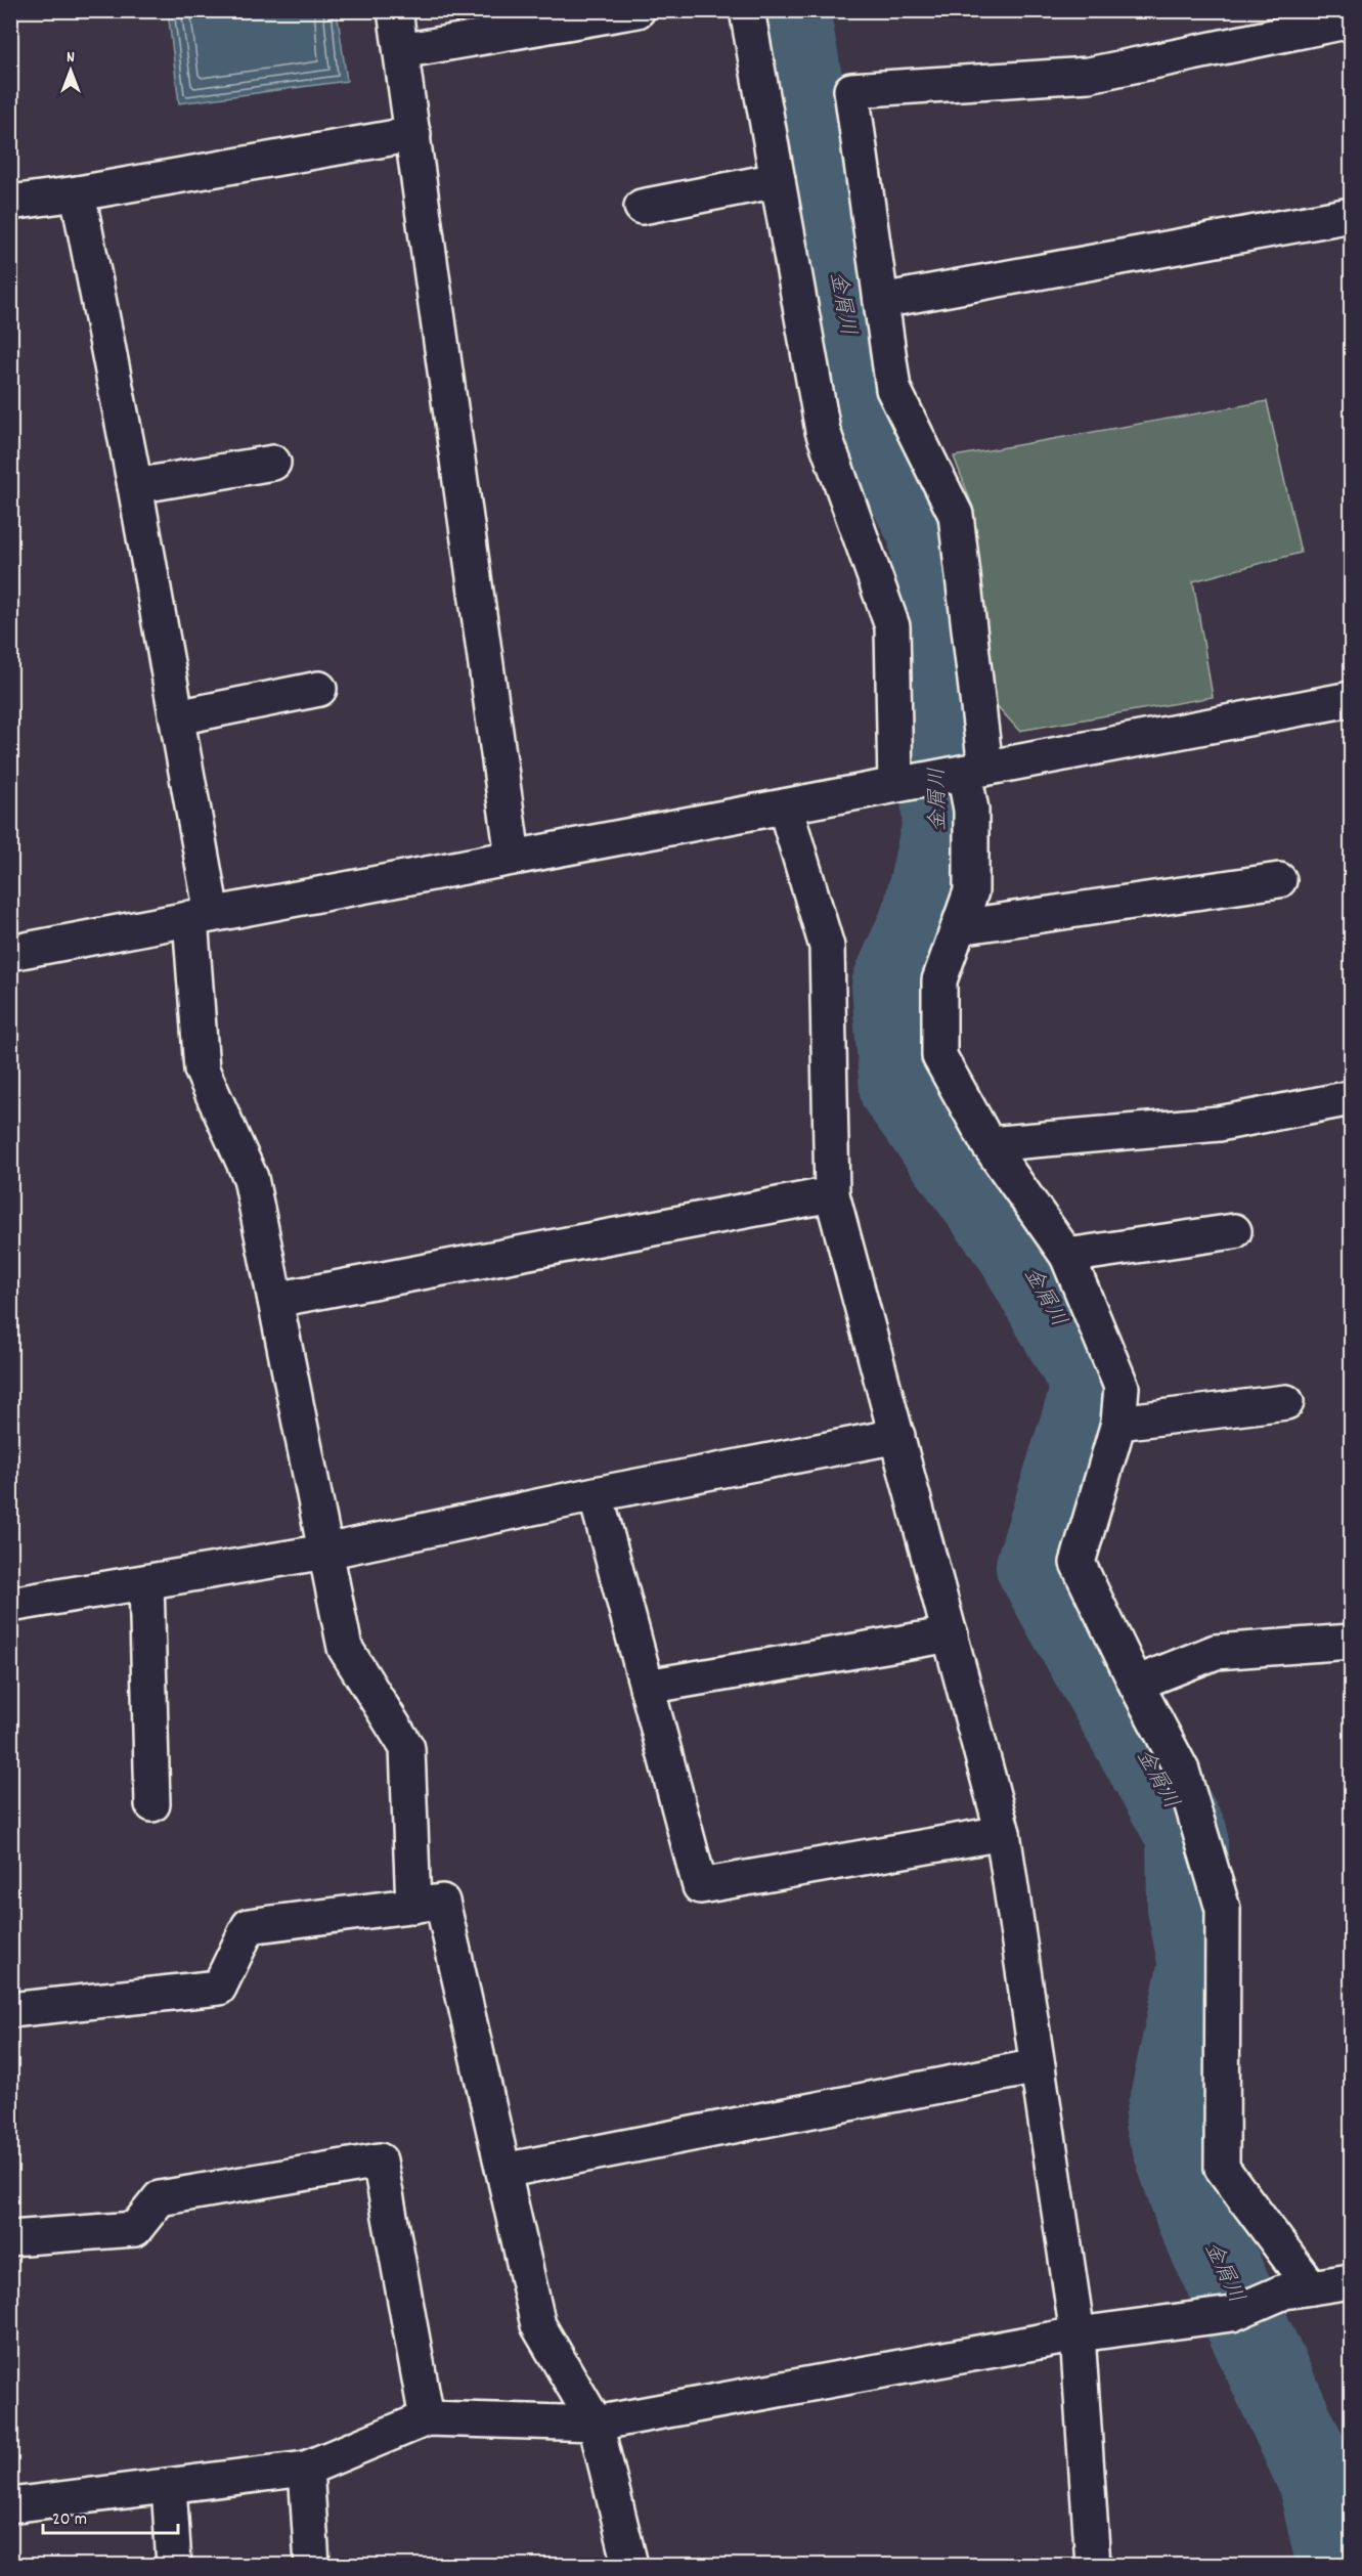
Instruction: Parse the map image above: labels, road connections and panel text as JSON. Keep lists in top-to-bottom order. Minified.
{"water":["金屑川"],"scale_bar":"20 m","north":"top"}
